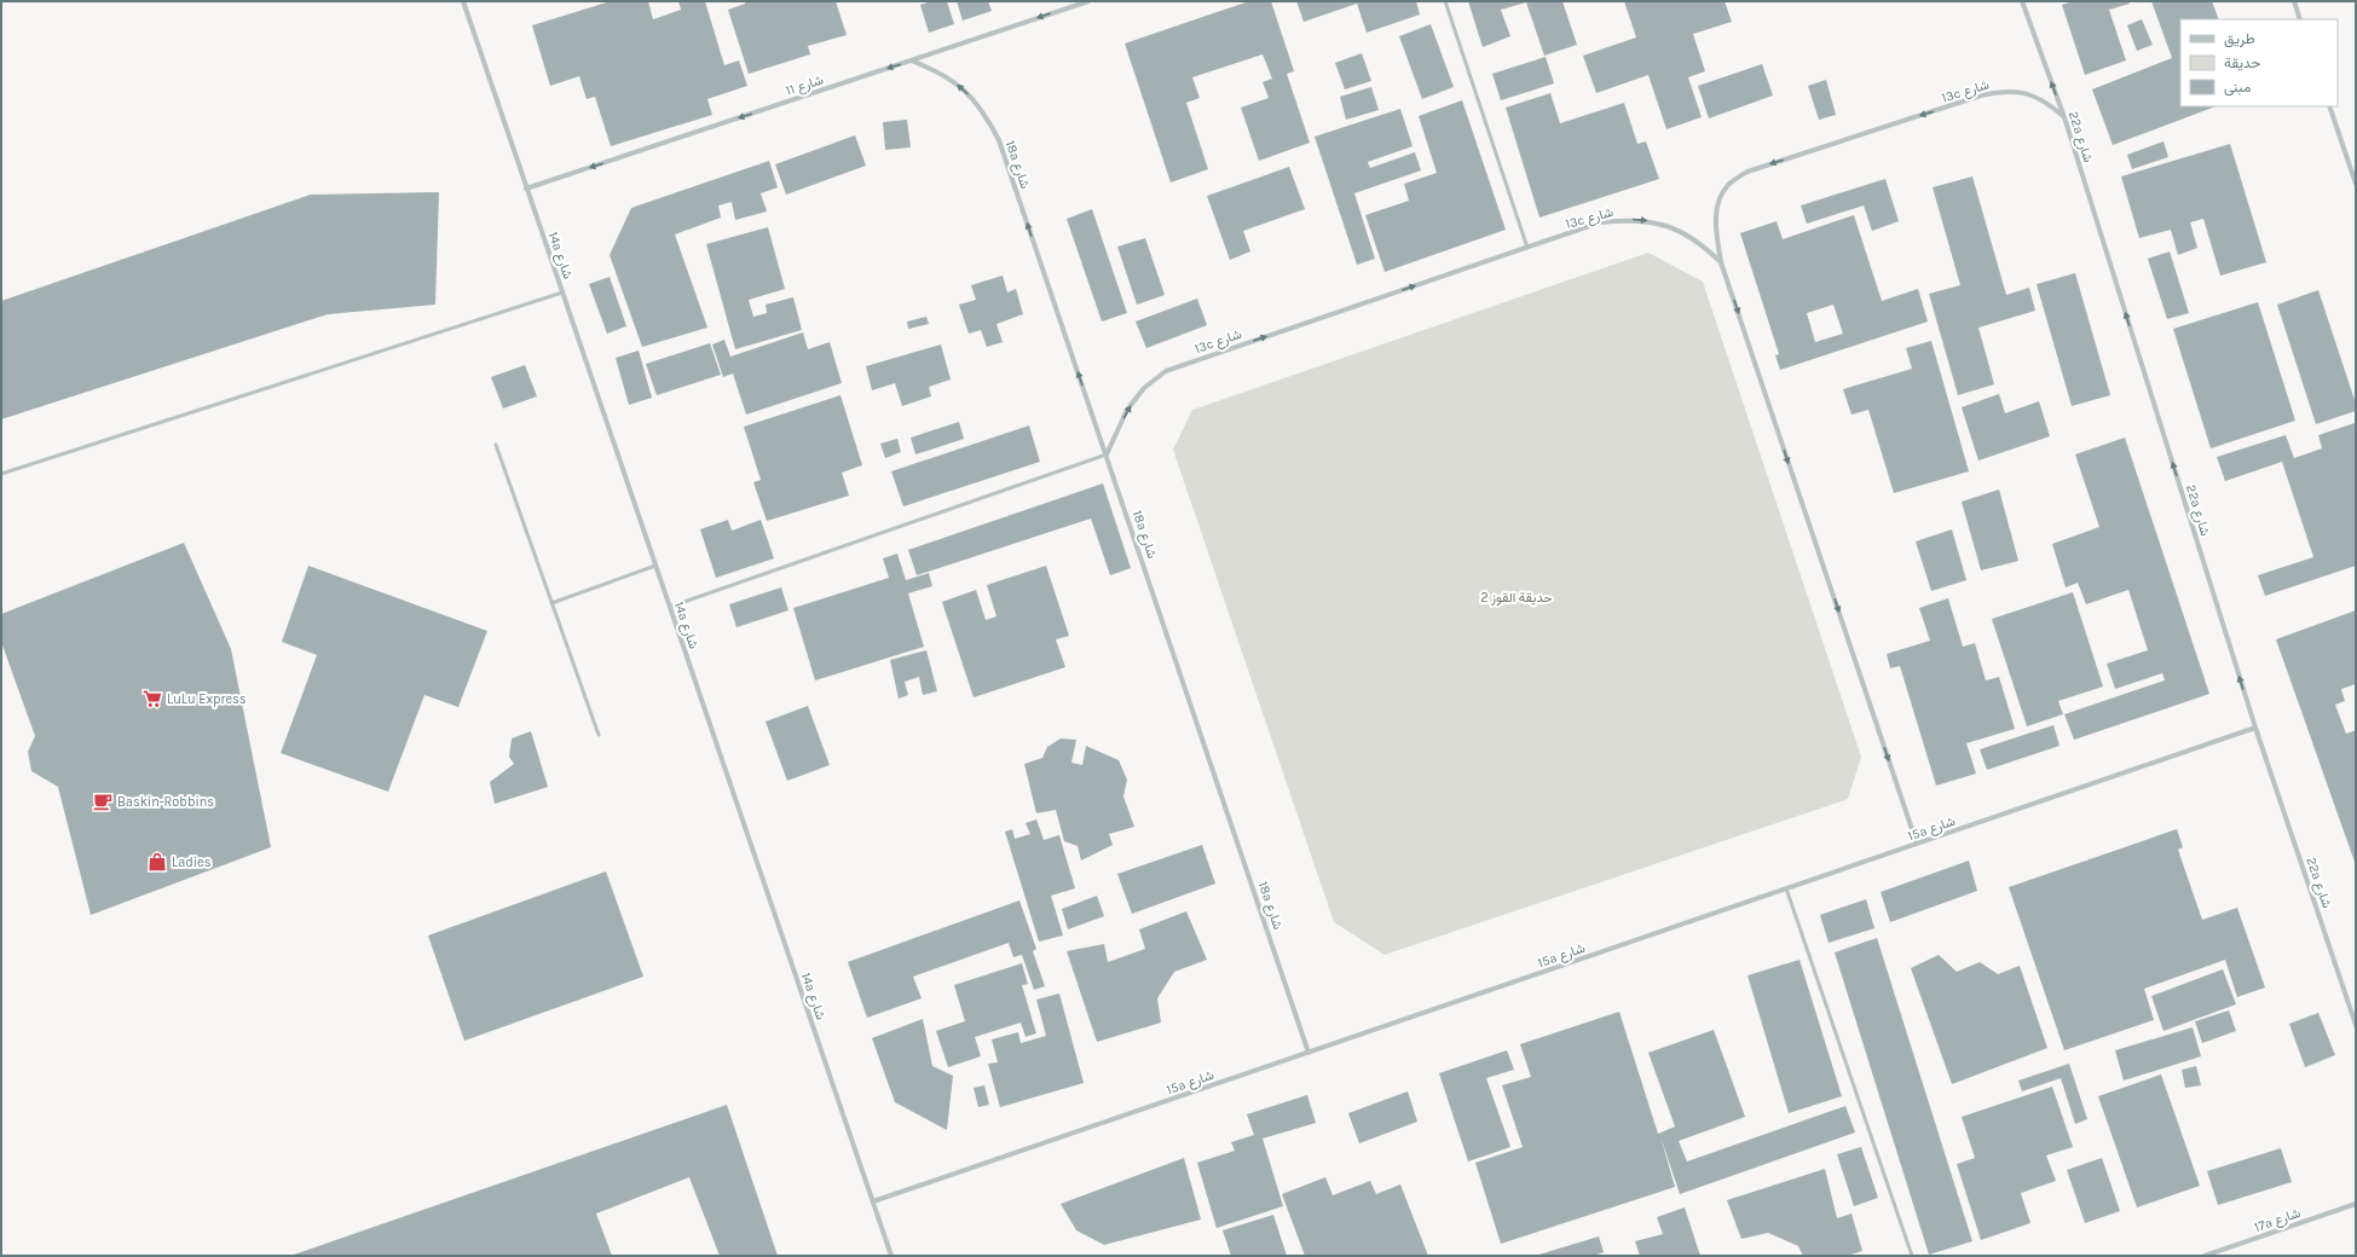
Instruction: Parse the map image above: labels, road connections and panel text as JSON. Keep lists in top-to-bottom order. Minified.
{"streets":{"street":["شارع 11","13c شارع","22a شارع","18a شارع","14a شارع","15a شارع","17a شارع"]},"crossings":[["شارع 11","18a شارع"],["شارع 11","14a شارع"],["13c شارع","22a شارع"],["13c شارع","18a شارع"],["22a شارع","15a شارع"],["18a شارع","15a شارع"],["14a شارع","15a شارع"]],"one_way":["شارع 11","22a شارع","18a شارع"],"parks":["حديقة القوز 2"],"places":{"supermarket":["LuLu Express"],"cafe":["Baskin-Robbins"],"shop":["Ladies"]},"legend":["طريق","حديقة","مبنى"]}
